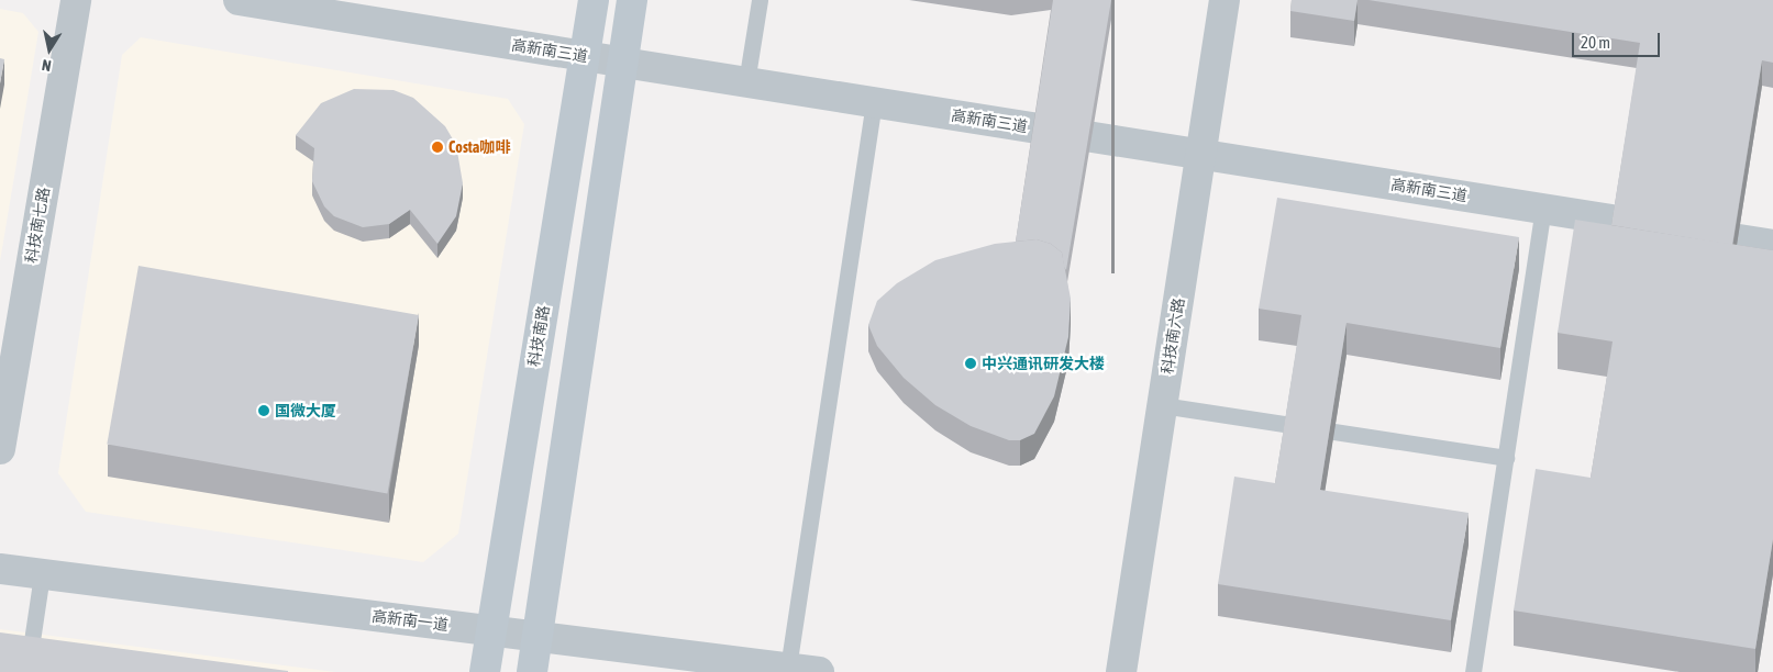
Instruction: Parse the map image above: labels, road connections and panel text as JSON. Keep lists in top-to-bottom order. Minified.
{"streets":{"main road":["科技南路"],"street":["高新南三道","科技南七路","科技南六路","高新南一道"]},"crossings":[["高新南三道","科技南路"],["高新南三道","科技南六路"],["科技南路","高新南一道"]],"places":["Costa咖啡","中兴通讯研发大楼","国微大厦"],"scale_bar":"20 m","north":"bottom"}
